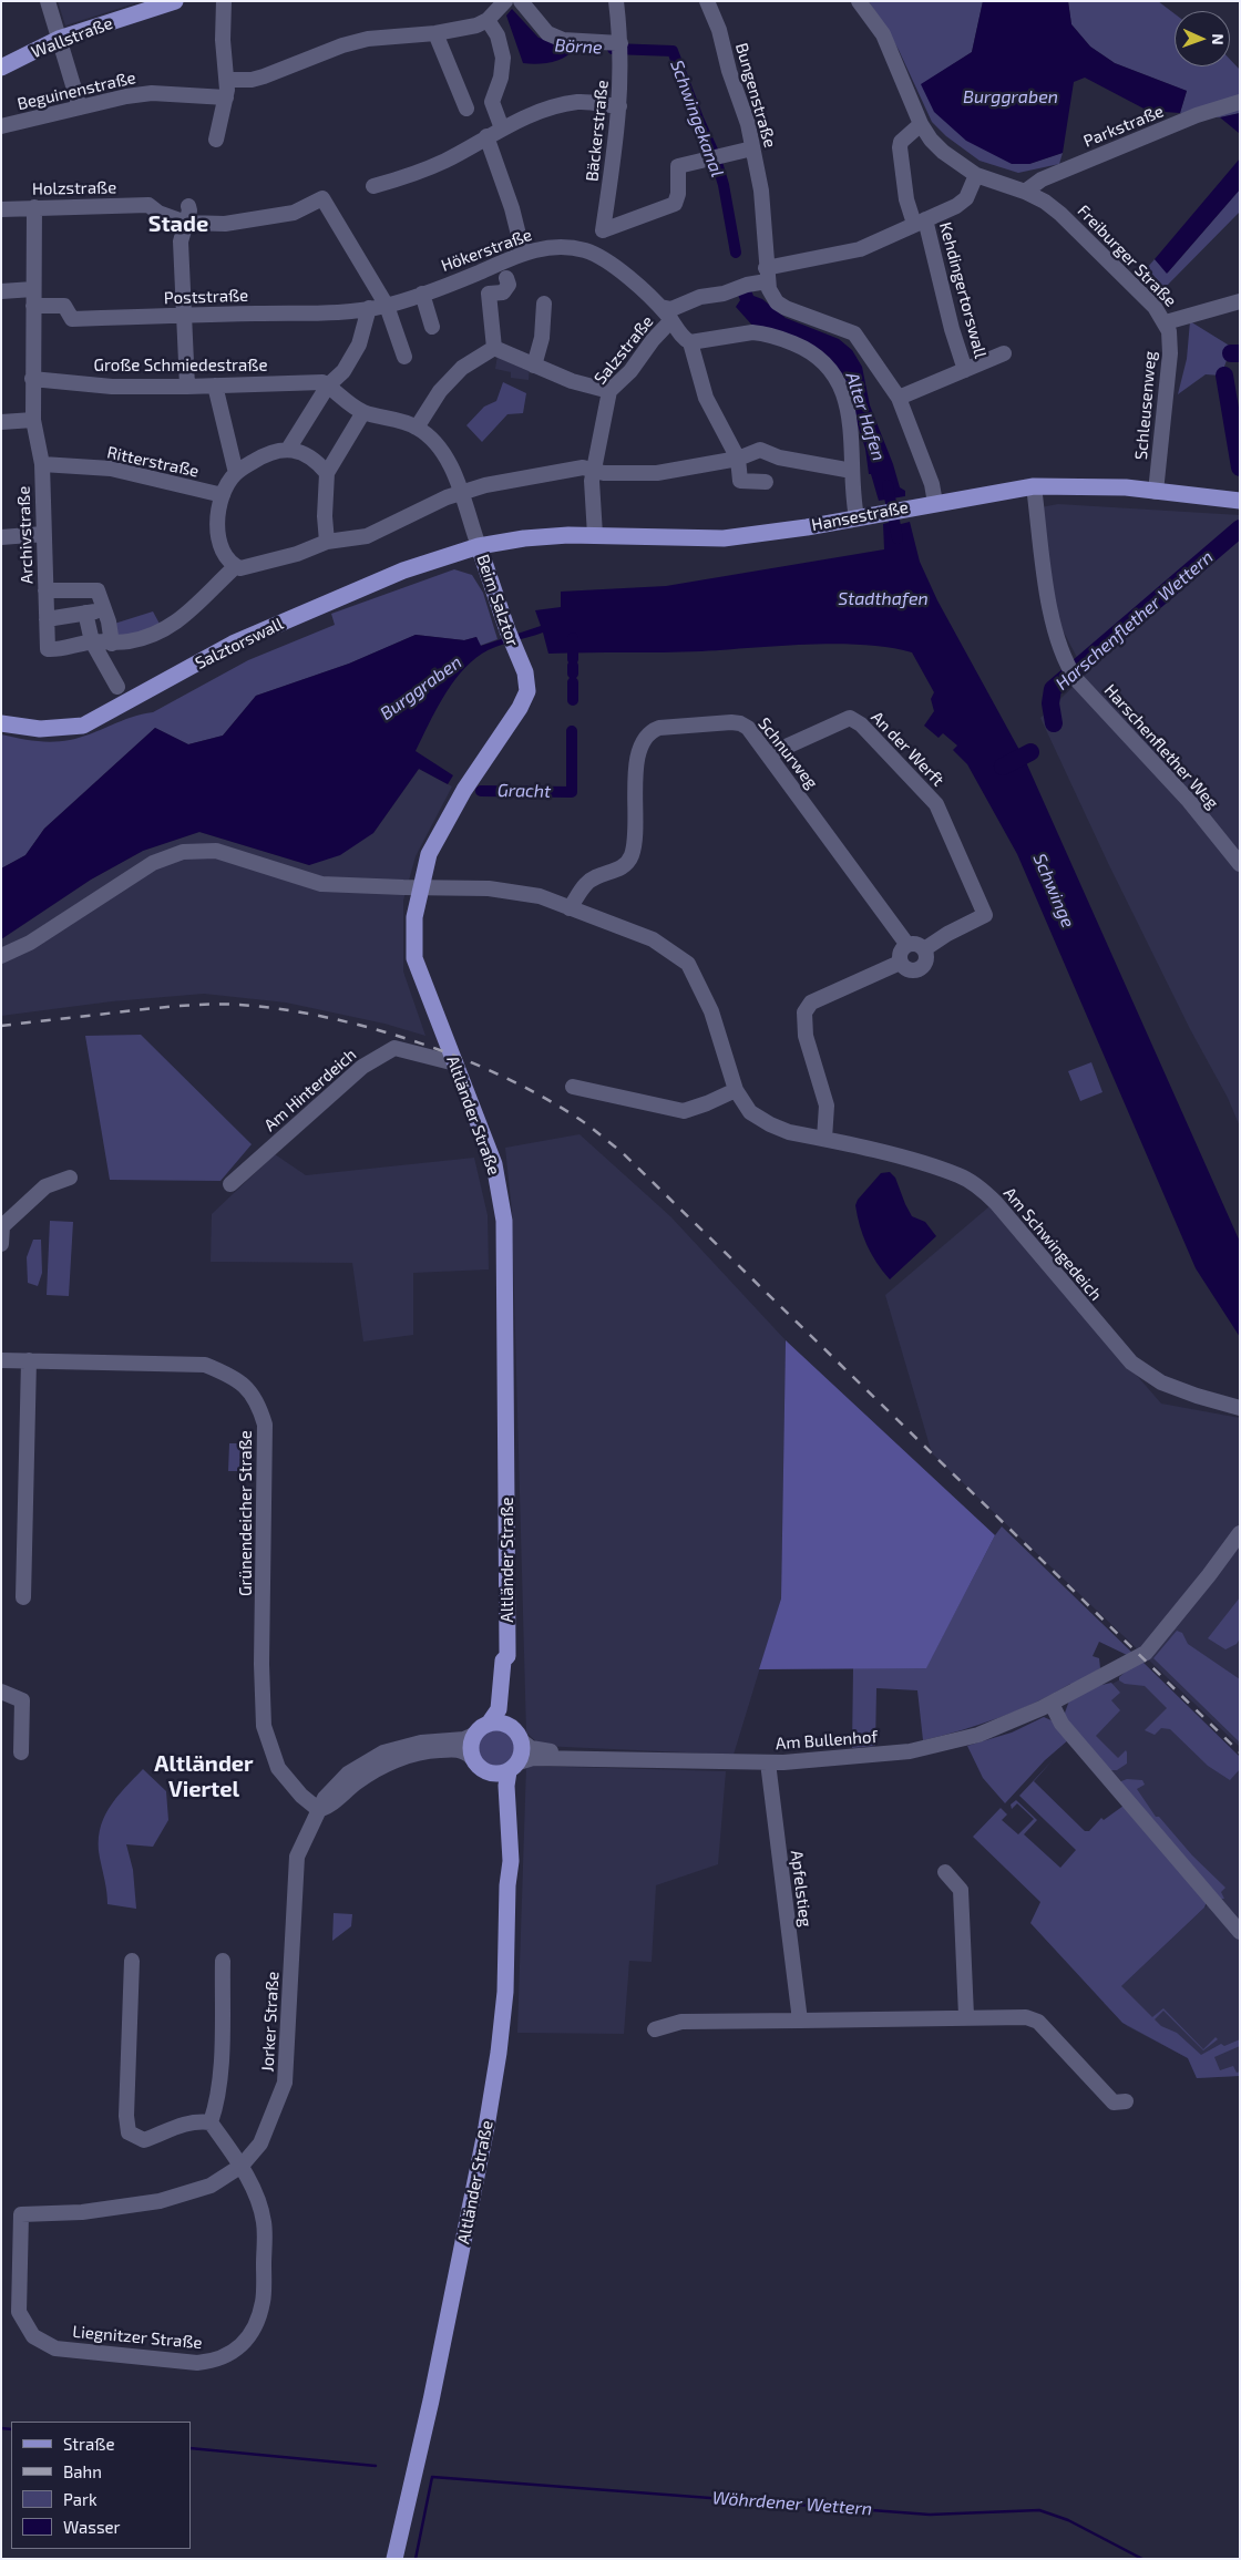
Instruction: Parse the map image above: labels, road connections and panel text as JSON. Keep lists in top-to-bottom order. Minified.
{"streets":{"main road":["Wallstraße","Hansestraße","Beim Salztor","Salztorswall","Altländer Straße"],"street":["Beguinenstraße","Bungenstraße","Parkstraße","Bäckerstraße","Holzstraße","Hökerstraße","Freiburger Straße","Kehdingertorswall","Poststraße","Salzstraße","Große Schmiedestraße","Schleusenweg","Ritterstraße","Archivstraße","Harschenflether Weg","An der Werft","Schnurweg","Am Hinterdeich","Am Schwingedeich","Grünendeicher Straße","Am Bullenhof","Apfelstieg","Jorker Straße","Liegnitzer Straße"]},"crossings":[["Bungenstraße","Bäckerstraße"],["Parkstraße","Freiburger Straße"],["Holzstraße","Archivstraße"],["Hökerstraße","Poststraße"],["Hökerstraße","Salzstraße"],["Freiburger Straße","Kehdingertorswall"],["Freiburger Straße","Schleusenweg"],["Poststraße","Archivstraße"],["Salzstraße","Hansestraße"],["Große Schmiedestraße","Archivstraße"],["Schleusenweg","Hansestraße"],["Ritterstraße","Archivstraße"],["Hansestraße","Beim Salztor"],["Hansestraße","Salztorswall"],["Hansestraße","Harschenflether Weg"],["Beim Salztor","Salztorswall"],["Beim Salztor","Altländer Straße"],["An der Werft","Schnurweg"],["Schnurweg","Am Schwingedeich"],["Am Hinterdeich","Altländer Straße"],["Altländer Straße","Am Schwingedeich"],["Altländer Straße","Am Bullenhof"],["Altländer Straße","Jorker Straße"],["Grünendeicher Straße","Jorker Straße"],["Am Bullenhof","Apfelstieg"],["Am Bullenhof","Jorker Straße"],["Jorker Straße","Liegnitzer Straße"]],"districts":["Stade","Altländer Viertel"],"water":["Börne","Burggraben","Schwingekanal","Alter Hafen","Stadthafen","Harschenflether Wettern","Gracht","Schwinge","Wöhrdener Wettern"],"legend":["Straße","Bahn","Park","Wasser"],"north":"right"}
